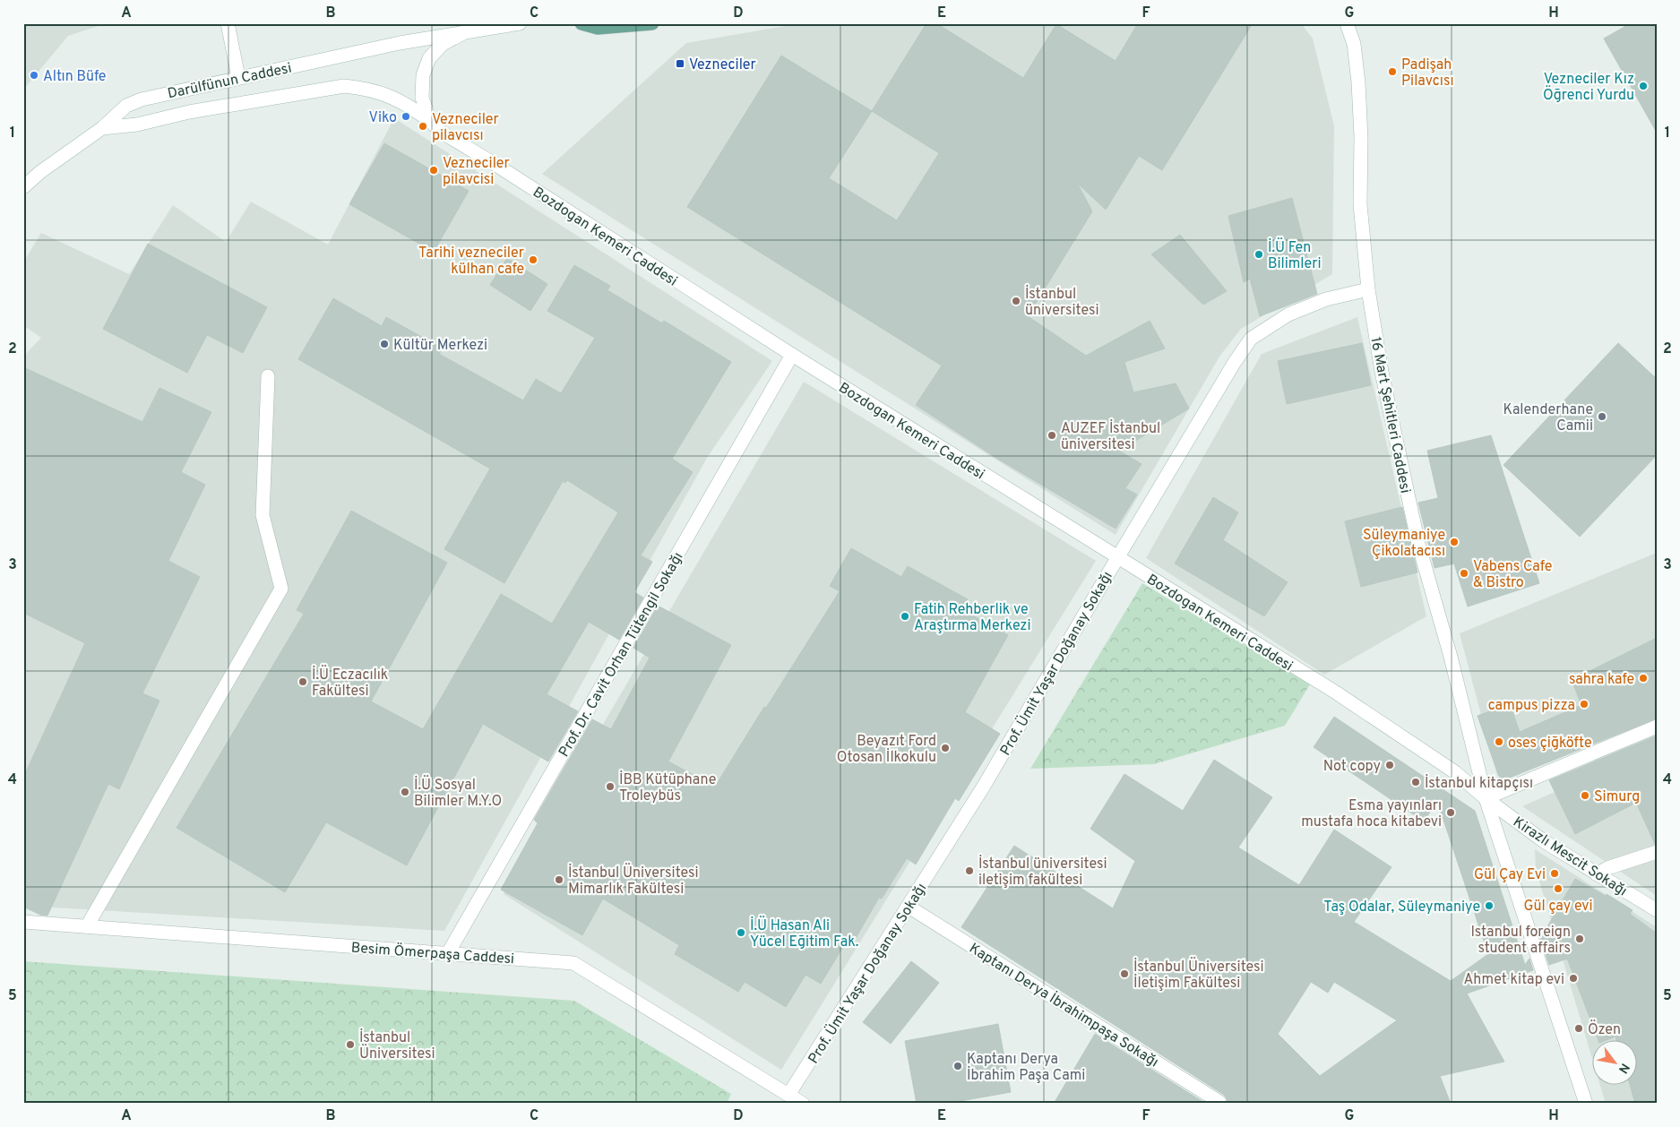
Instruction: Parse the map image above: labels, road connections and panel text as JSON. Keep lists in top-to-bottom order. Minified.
{"streets":{"street":["Darülfünun Caddesi","Bozdogan Kemeri Caddesi","16 Mart Şehitleri Caddesi","Prof. Dr. Cavit Orhan Tütengil Sokağı","Prof. Ümit Yaşar Doğanay Sokağı","Kirazlı Mescit Sokağı","Besim Ömerpaşa Caddesi","Kaptanı Derya İbrahimpaşa Sokağı"]},"crossings":[["Darülfünun Caddesi","Bozdogan Kemeri Caddesi"],["Bozdogan Kemeri Caddesi","16 Mart Şehitleri Caddesi"],["Bozdogan Kemeri Caddesi","Prof. Dr. Cavit Orhan Tütengil Sokağı"],["Bozdogan Kemeri Caddesi","Prof. Ümit Yaşar Doğanay Sokağı"],["Bozdogan Kemeri Caddesi","Kirazlı Mescit Sokağı"],["16 Mart Şehitleri Caddesi","Prof. Ümit Yaşar Doğanay Sokağı"],["16 Mart Şehitleri Caddesi","Kirazlı Mescit Sokağı"],["Prof. Dr. Cavit Orhan Tütengil Sokağı","Besim Ömerpaşa Caddesi"],["Prof. Ümit Yaşar Doğanay Sokağı","Besim Ömerpaşa Caddesi"],["Prof. Ümit Yaşar Doğanay Sokağı","Kaptanı Derya İbrahimpaşa Sokağı"]],"places":{"transit":["Vezneciler"],"other":["Padişah Pilavcısı","Altın Büfe","Vezneciler Kız Öğrenci Yurdu","Viko","Vezneciler pilavcısı","Vezneciler pilavcisi","İ.Ü Fen Bilimleri","Tarihi vezneciler külhan cafe","İstanbul üniversitesi","Kültür Merkezi","Kalenderhane Camii","AUZEF İstanbul üniversitesi","Süleymaniye Çikolatacısı","Vabens Cafe & Bistro","Fatih Rehberlik ve Araştırma Merkezi","sahra kafe","İ.Ü Eczacılık Fakültesi","campus pizza","oses çiğköfte","Beyazıt Ford Otosan İlkokulu","Not copy","İstanbul kitapçısı","İBB Kütüphane Troleybüs","İ.Ü Sosyal Bilimler M.Y.O","Simurg","Esma yayınları mustafa hoca kitabevi","İstanbul üniversitesi iletişim fakültesi","Gül Çay Evi","İstanbul Üniversitesi Mimarlık Fakültesi","Gül çay evi","Taş Odalar, Süleymaniye","İ.Ü Hasan Ali Yücel Eğitim Fak.","Istanbul foreign student affairs","İstanbul Üniversitesi İletişim Fakültesi","Ahmet kitap evi","Özen","İstanbul Üniversitesi","Kaptanı Derya İbrahim Paşa Cami"]},"north":"bottom right","grid":{"columns":["A","B","C","D","E","F","G","H"],"rows":["1","2","3","4","5"]}}
